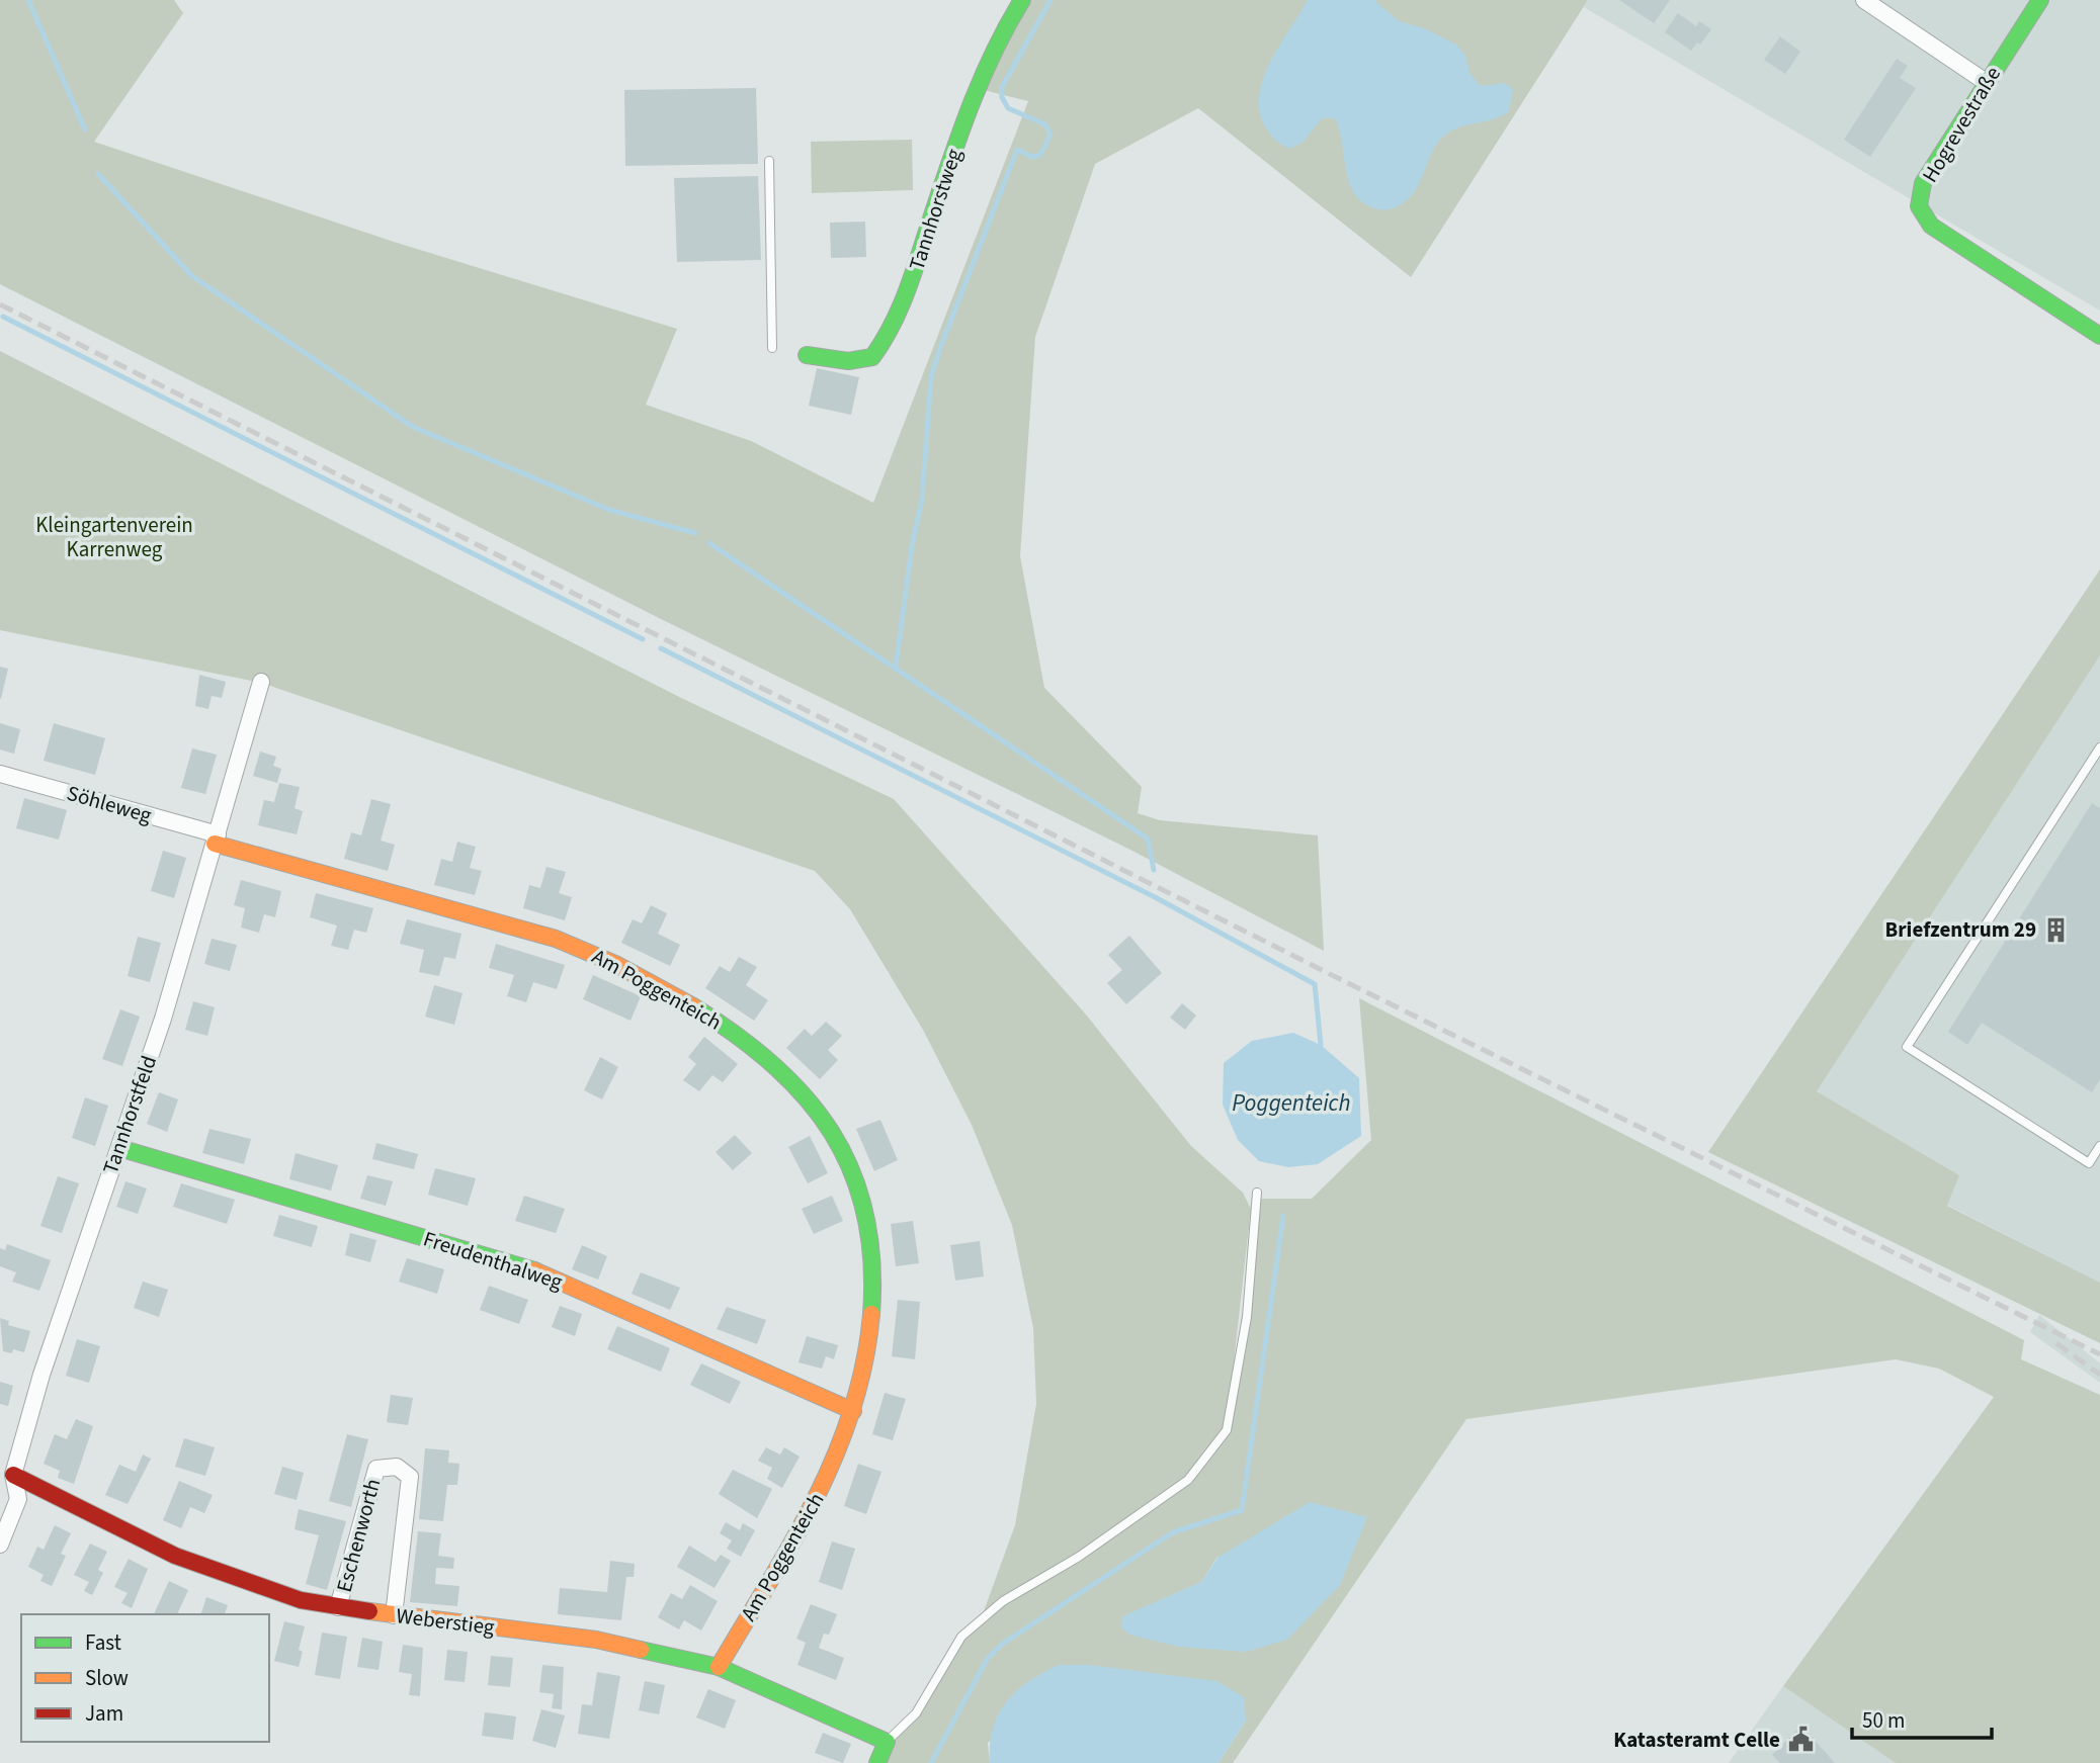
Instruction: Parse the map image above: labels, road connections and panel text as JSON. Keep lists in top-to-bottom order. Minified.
{"streets":{"street":["Hogrevestraße","Tannhorstweg","Söhleweg","Am Poggenteich","Tannhorstfeld","Freudenthalweg","Eschenworth","Weberstieg"]},"crossings":[["Söhleweg","Am Poggenteich"],["Söhleweg","Tannhorstfeld"],["Am Poggenteich","Tannhorstfeld"],["Am Poggenteich","Freudenthalweg"],["Am Poggenteich","Weberstieg"],["Tannhorstfeld","Freudenthalweg"],["Tannhorstfeld","Weberstieg"],["Eschenworth","Weberstieg"]],"water":["Poggenteich"],"parks":["Kleingartenverein Karrenweg"],"places":{"building":["Briefzentrum 29"],"public building":["Katasteramt Celle"]},"legend":["Fast","Slow","Jam"],"scale_bar":"50 m"}
